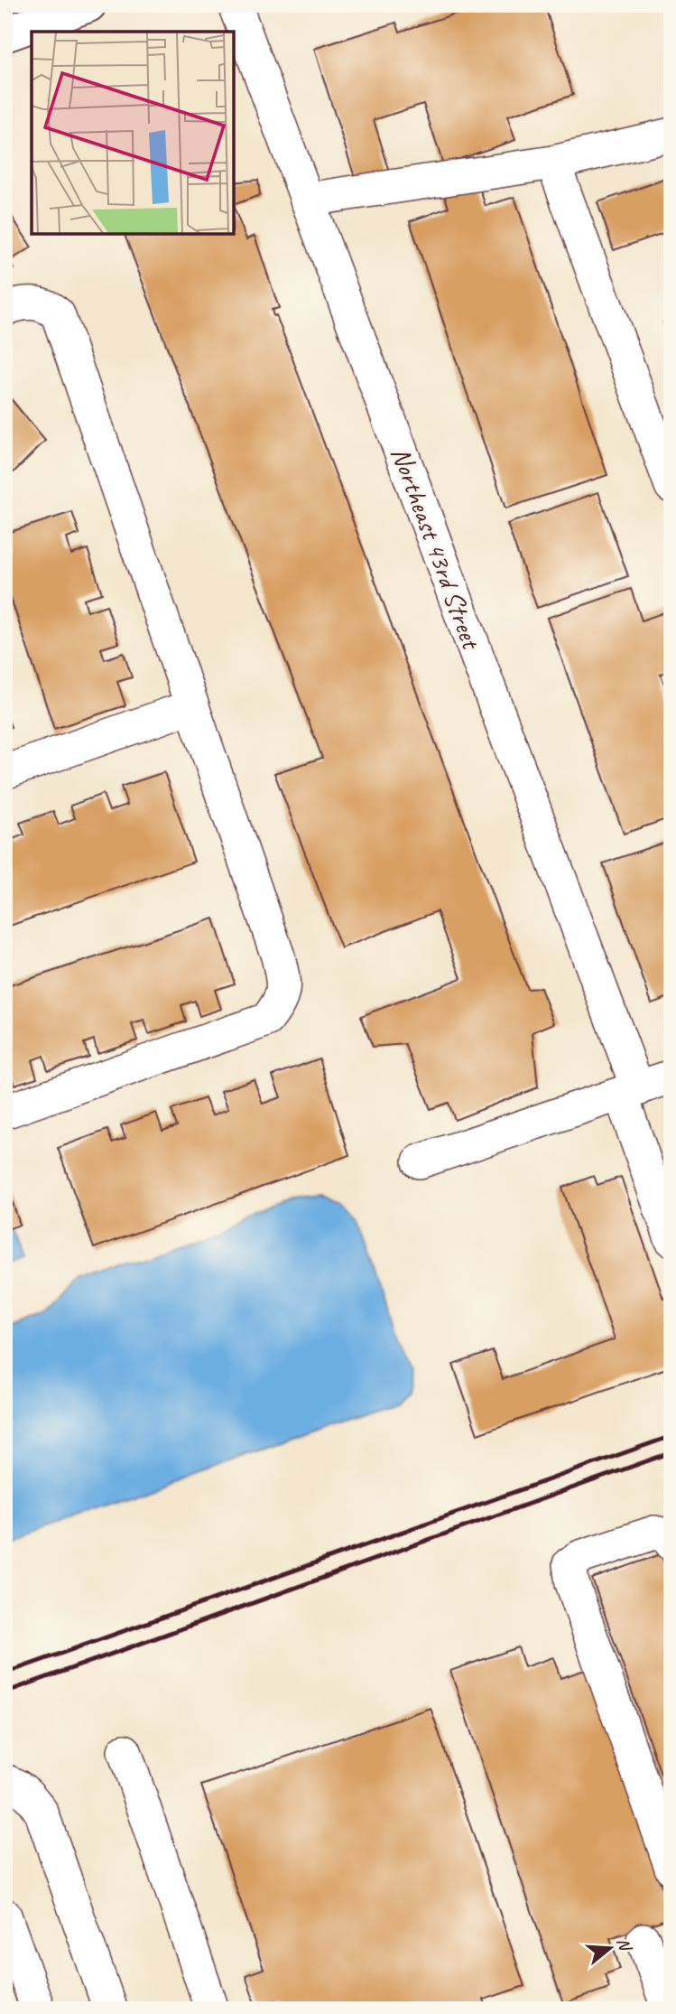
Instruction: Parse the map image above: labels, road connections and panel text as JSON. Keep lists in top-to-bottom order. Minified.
{"streets":{"street":["Northeast 43rd Street"]},"north":"right"}
